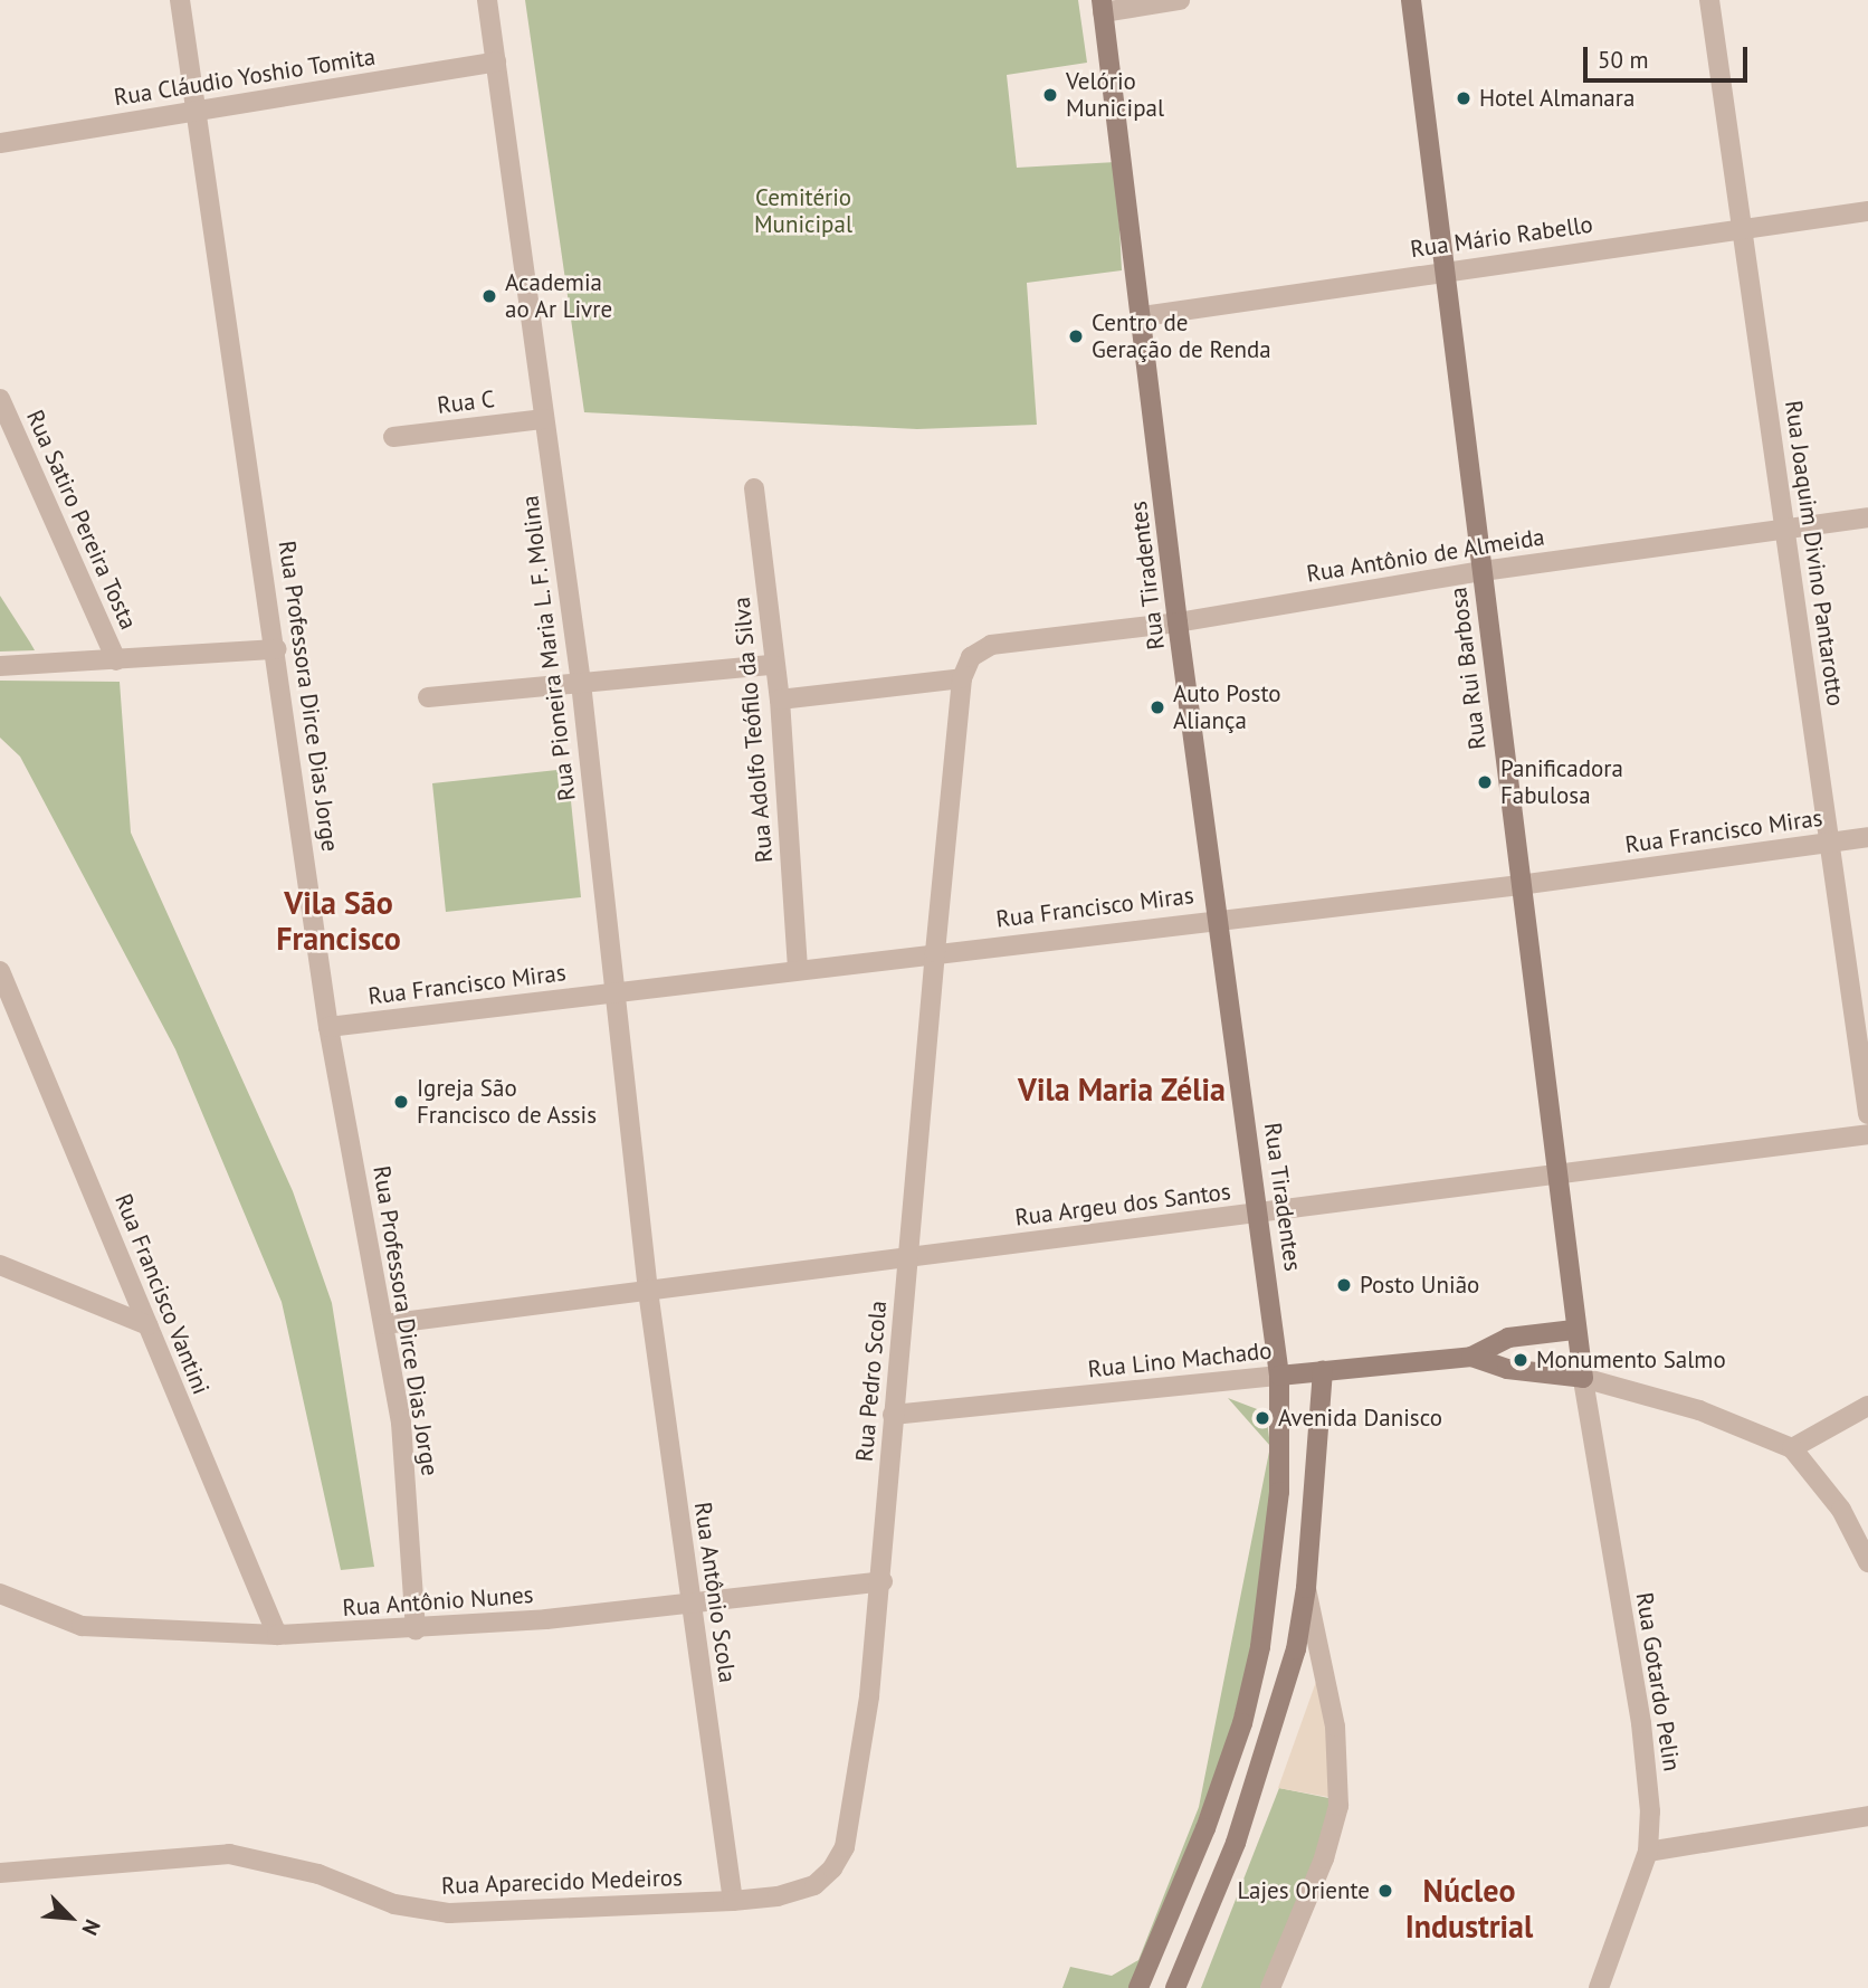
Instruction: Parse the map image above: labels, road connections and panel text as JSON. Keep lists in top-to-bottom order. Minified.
{"streets":{"main road":["Rua Tiradentes","Rua Rui Barbosa","Rua Lino Machado"],"street":["Rua Cláudio Yoshio Tomita","Rua Mário Rabello","Rua C","Rua Satiro Pereira Tosta","Rua Joaquim Divino Pantarotto","Rua Antônio de Almeida","Rua Pioneira Maria L. F. Molina","Rua Professora Dirce Dias Jorge","Rua Adolfo Teófilo da Silva","Rua Francisco Miras","Rua Argeu dos Santos","Rua Francisco Vantini","Rua Pedro Scola","Rua Antônio Scola","Rua Antônio Nunes","Rua Gotardo Pelin","Rua Aparecido Medeiros"]},"crossings":[["Rua Cláudio Yoshio Tomita","Rua Pioneira Maria L. F. Molina"],["Rua Cláudio Yoshio Tomita","Rua Professora Dirce Dias Jorge"],["Rua Mário Rabello","Rua Joaquim Divino Pantarotto"],["Rua Mário Rabello","Rua Tiradentes"],["Rua Mário Rabello","Rua Rui Barbosa"],["Rua C","Rua Pioneira Maria L. F. Molina"],["Rua Joaquim Divino Pantarotto","Rua Antônio de Almeida"],["Rua Joaquim Divino Pantarotto","Rua Francisco Miras"],["Rua Antônio de Almeida","Rua Tiradentes"],["Rua Antônio de Almeida","Rua Rui Barbosa"],["Rua Antônio de Almeida","Rua Pedro Scola"],["Rua Tiradentes","Rua Francisco Miras"],["Rua Tiradentes","Rua Argeu dos Santos"],["Rua Tiradentes","Rua Lino Machado"],["Rua Pioneira Maria L. F. Molina","Rua Francisco Miras"],["Rua Pioneira Maria L. F. Molina","Rua Argeu dos Santos"],["Rua Pioneira Maria L. F. Molina","Rua Antônio Scola"],["Rua Rui Barbosa","Rua Francisco Miras"],["Rua Rui Barbosa","Rua Argeu dos Santos"],["Rua Rui Barbosa","Rua Lino Machado"],["Rua Rui Barbosa","Rua Gotardo Pelin"],["Rua Professora Dirce Dias Jorge","Rua Francisco Miras"],["Rua Professora Dirce Dias Jorge","Rua Argeu dos Santos"],["Rua Professora Dirce Dias Jorge","Rua Antônio Nunes"],["Rua Adolfo Teófilo da Silva","Rua Francisco Miras"],["Rua Francisco Miras","Rua Pedro Scola"],["Rua Argeu dos Santos","Rua Pedro Scola"],["Rua Argeu dos Santos","Rua Antônio Scola"],["Rua Francisco Vantini","Rua Antônio Nunes"],["Rua Lino Machado","Rua Pedro Scola"],["Rua Lino Machado","Rua Gotardo Pelin"],["Rua Pedro Scola","Rua Antônio Nunes"],["Rua Pedro Scola","Rua Aparecido Medeiros"],["Rua Antônio Scola","Rua Antônio Nunes"],["Rua Antônio Scola","Rua Aparecido Medeiros"]],"districts":["Vila São Francisco","Vila Maria Zélia","Núcleo Industrial"],"parks":["Cemitério Municipal"],"places":["Velório Municipal","Hotel Almanara","Academia ao Ar Livre","Centro de Geração de Renda","Auto Posto Aliança","Panificadora Fabulosa","Igreja São Francisco de Assis","Posto União","Monumento Salmo","Avenida Danisco","Lajes Oriente"],"scale_bar":"50 m","north":"bottom right"}
